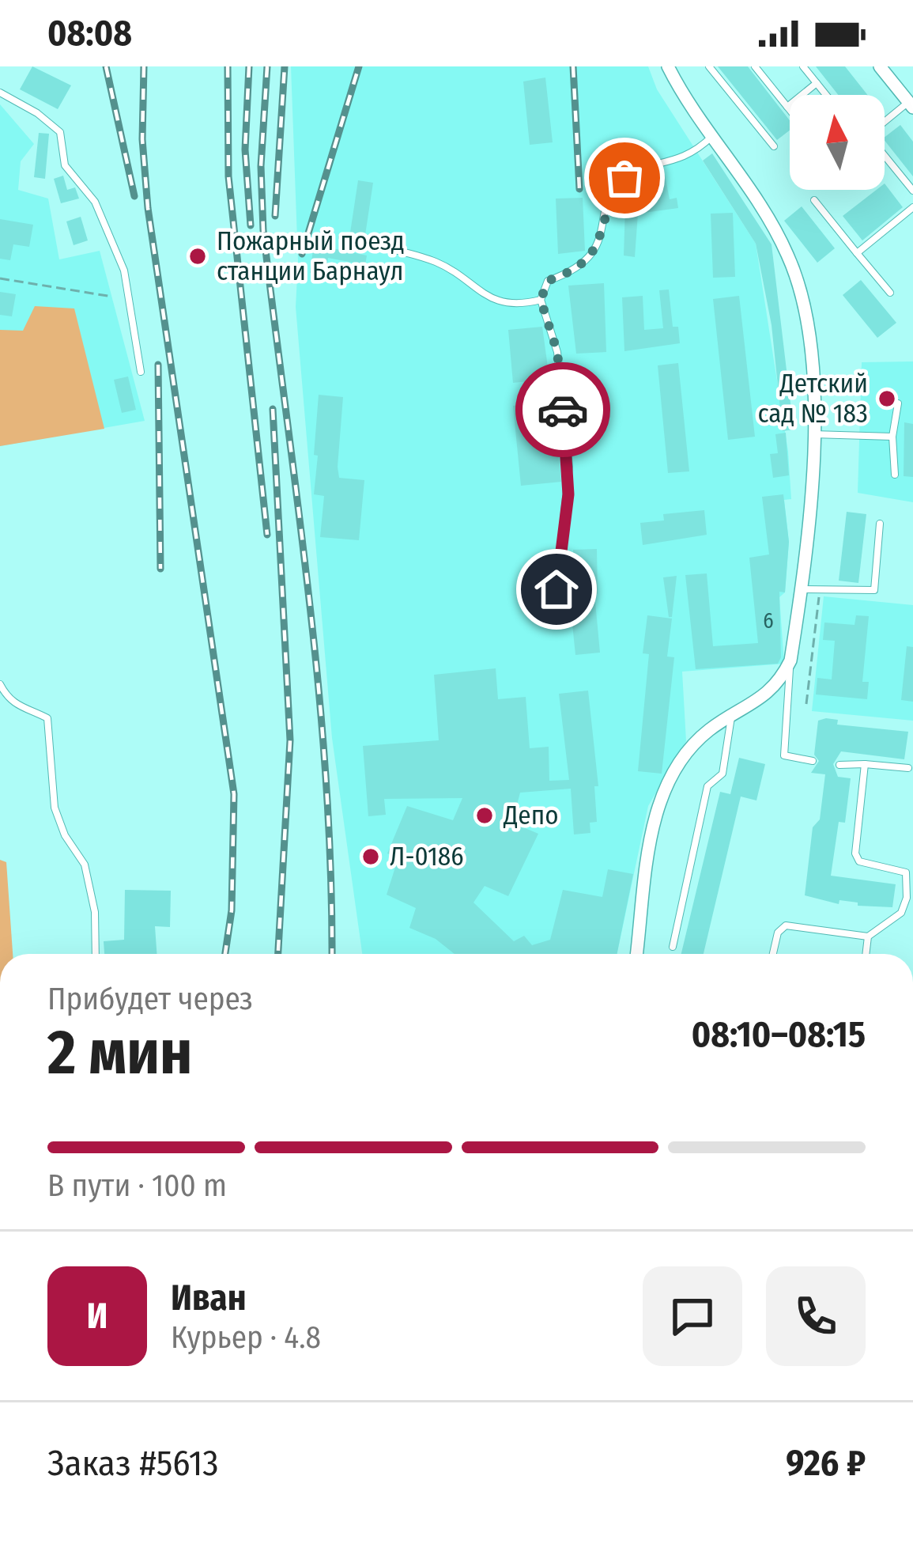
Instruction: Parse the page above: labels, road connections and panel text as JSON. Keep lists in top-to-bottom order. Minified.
{"places":["Пожарный поезд станции Барнаул","Детский сад № 183","Депо","Л-0186"],"house_numbers":["6"],"north":"top","page":{"status":"08:08","heading":["2 мин","Прибудет через","08:10–08:15"],"panel":["Иван","Курьер · 4.8","Заказ #5613","926 ₽"],"bar":"В пути · 100 m","round":"И"}}
